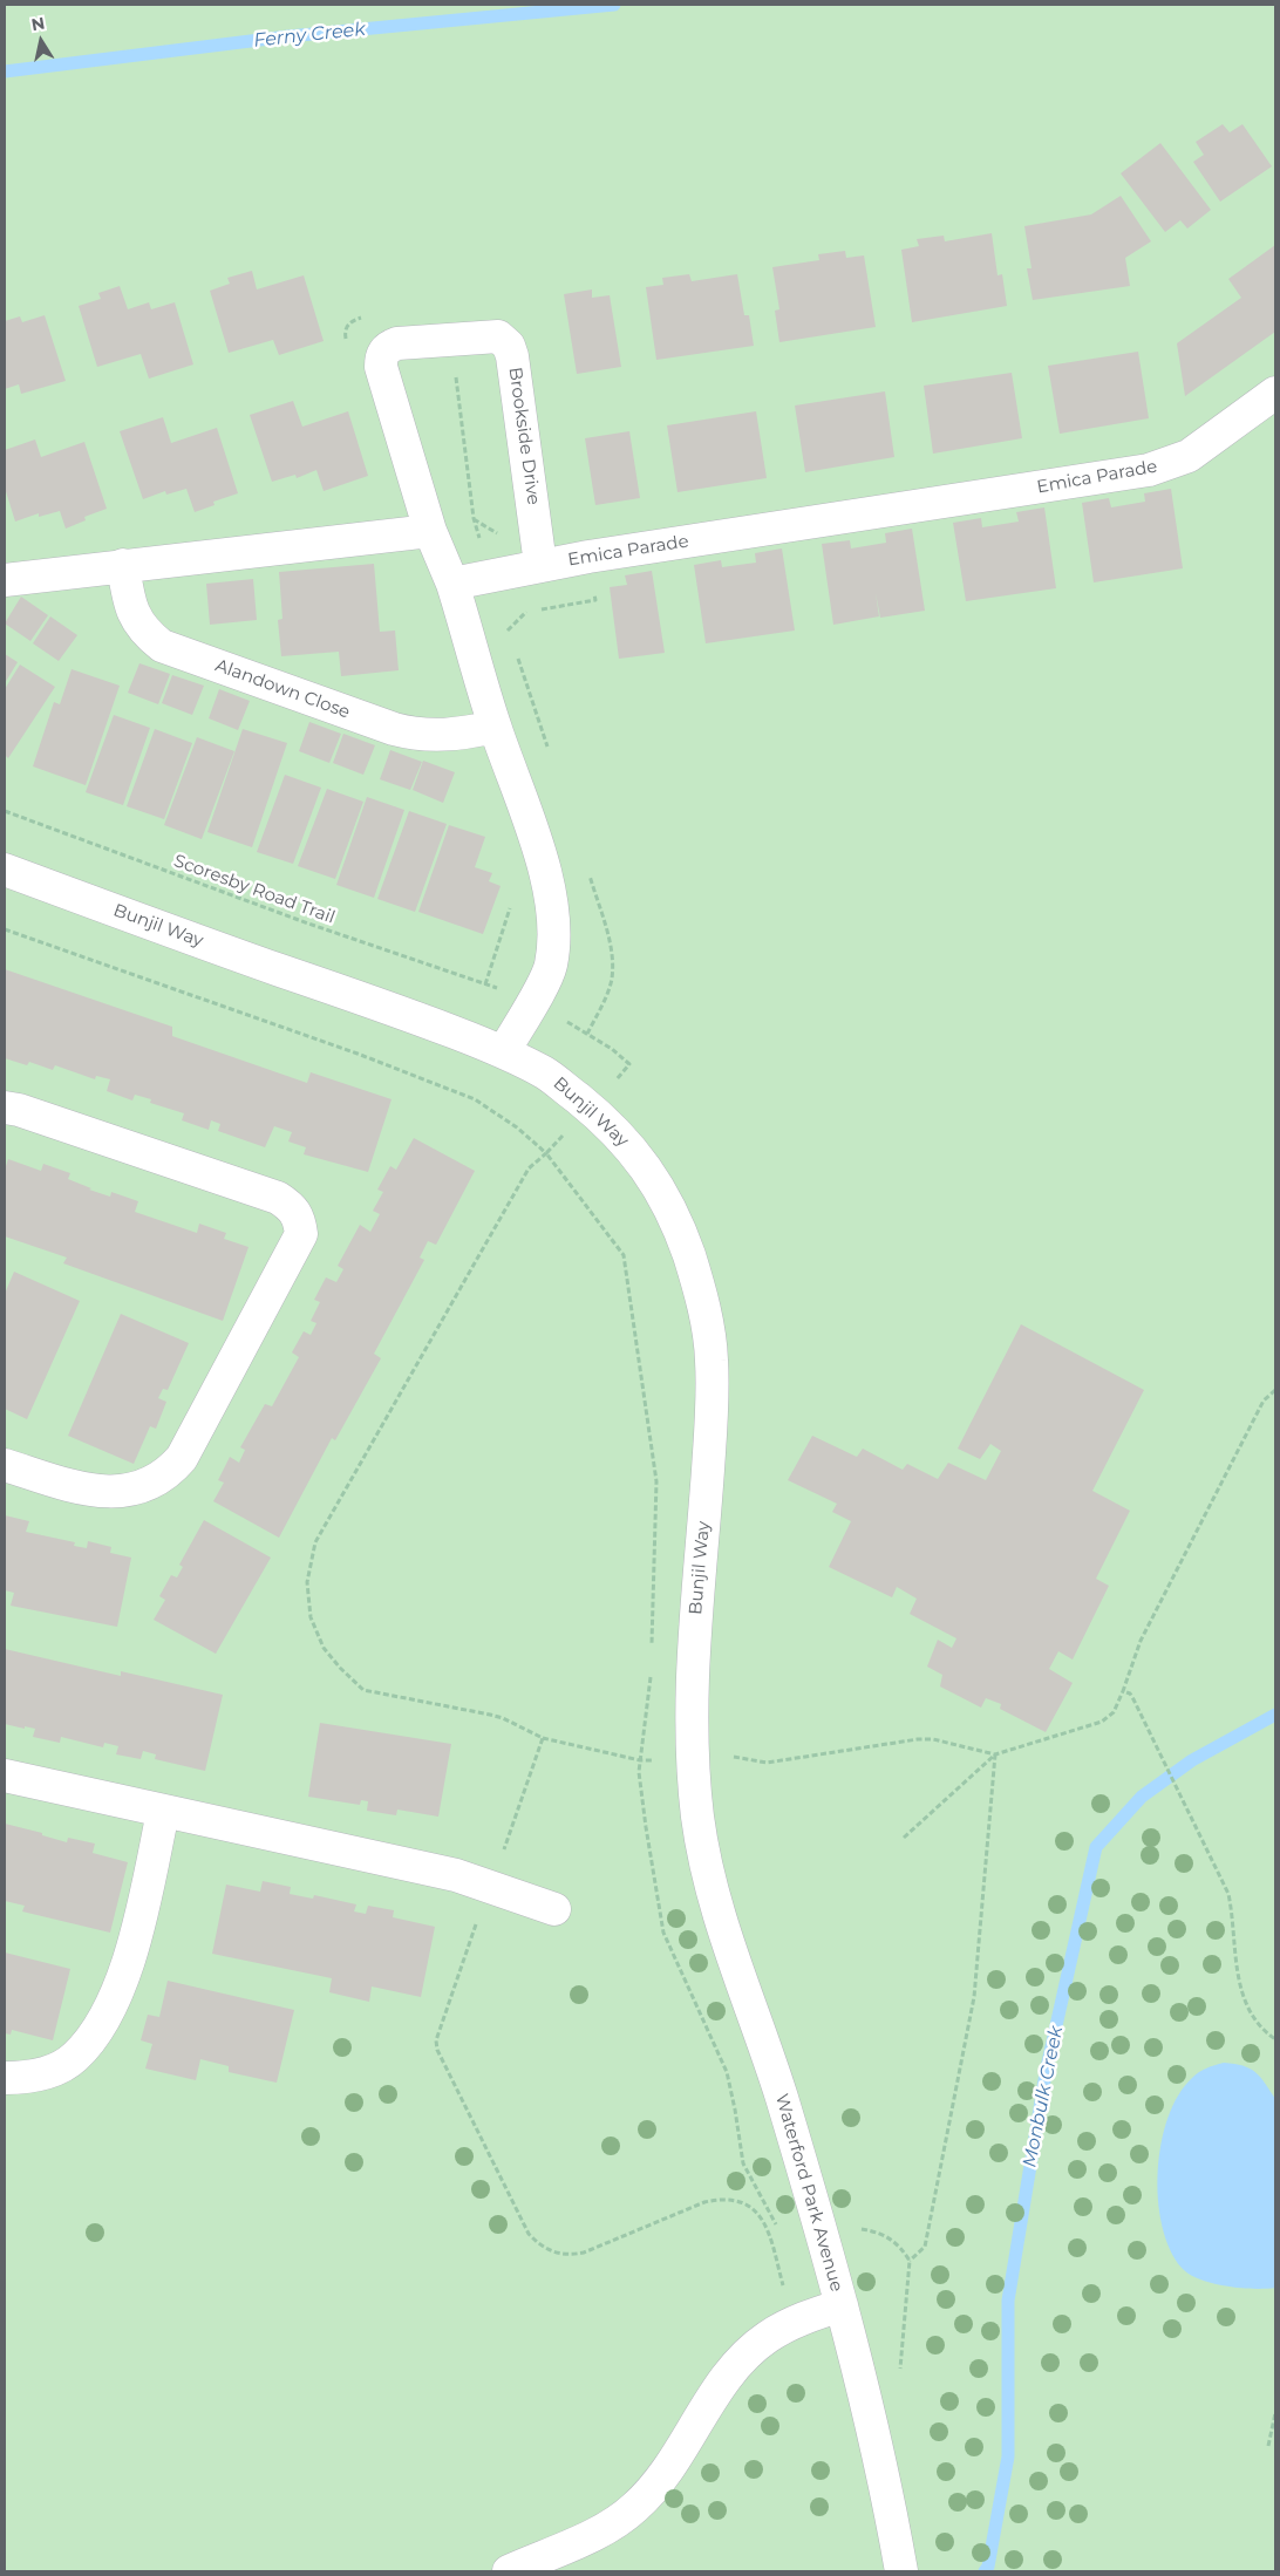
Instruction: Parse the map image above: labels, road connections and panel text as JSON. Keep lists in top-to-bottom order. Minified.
{"streets":{"street":["Brookside Drive","Emica Parade","Alandown Close","Bunjil Way","Waterford Park Avenue"],"path":["Scoresby Road Trail"]},"crossings":[["Brookside Drive","Emica Parade"],["Bunjil Way","Waterford Park Avenue"]],"water":["Ferny Creek","Monbulk Creek"],"north":"top"}
